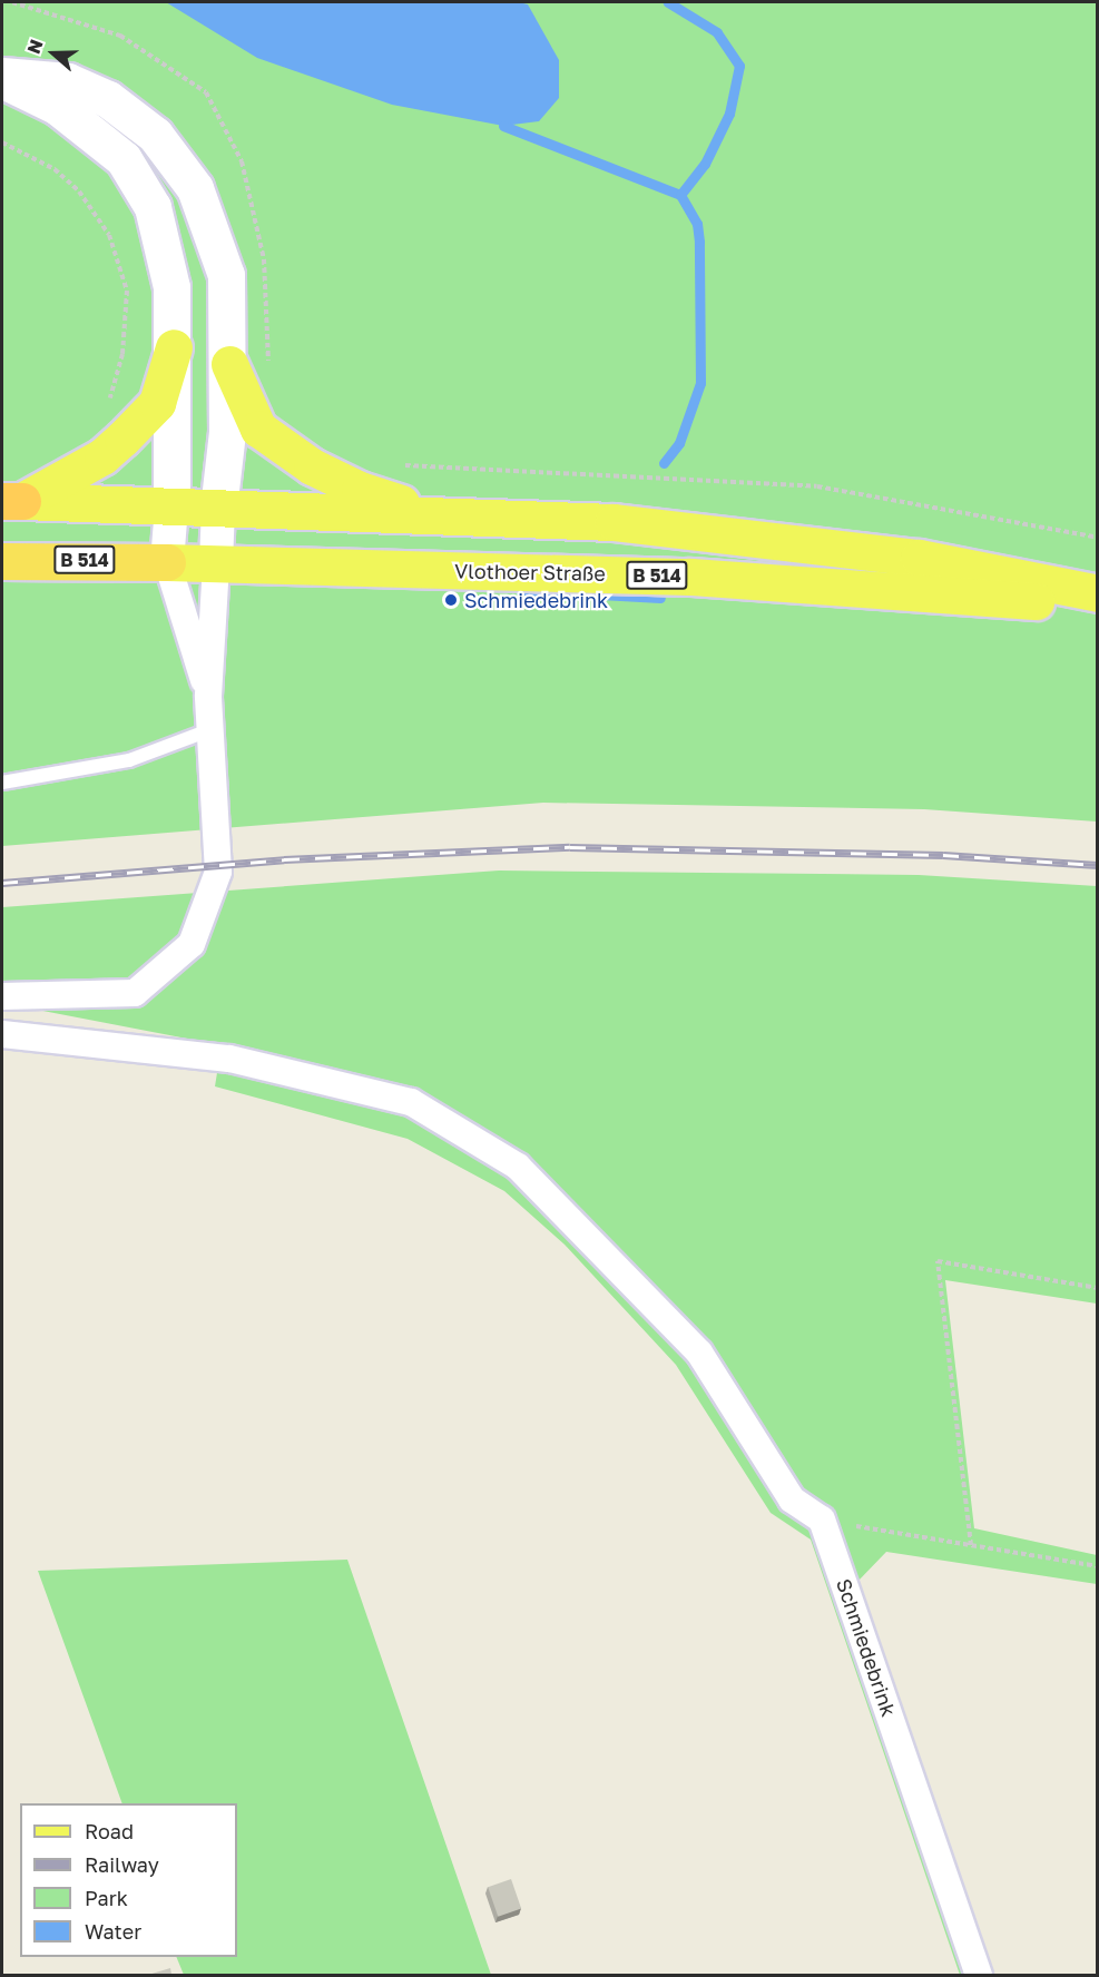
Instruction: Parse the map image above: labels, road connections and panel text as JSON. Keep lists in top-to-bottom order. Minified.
{"streets":{"highway":["B 514"],"main road":["Vlothoer Straße"],"street":["Schmiedebrink"]},"crossings":[["B 514","Vlothoer Straße"]],"places":["Schmiedebrink"],"legend":["Road","Railway","Park","Water"],"north":"left"}
